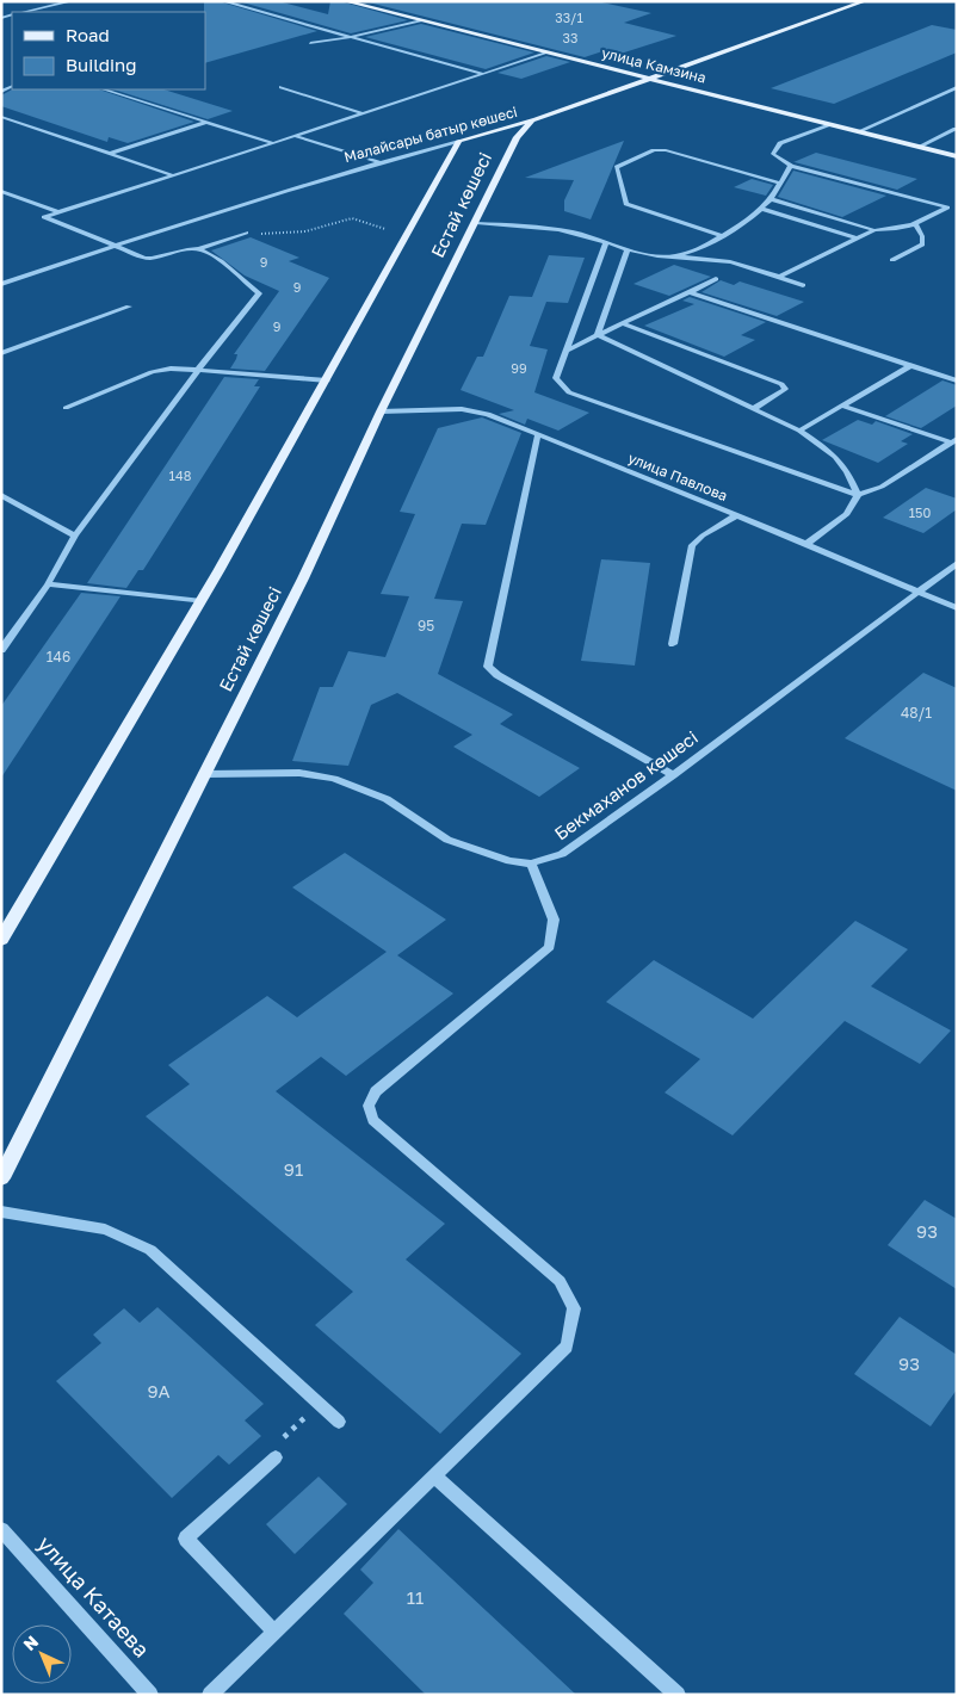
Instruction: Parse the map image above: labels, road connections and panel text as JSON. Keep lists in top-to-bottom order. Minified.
{"streets":{"main road":["улица Камзина","Малайсары батыр көшесі","Естай көшесі"],"street":["улица Павлова","Бекмаханов көшесі","улица Катаева"]},"crossings":[["улица Камзина","Малайсары батыр көшесі"],["Малайсары батыр көшесі","Естай көшесі"],["Естай көшесі","улица Павлова"],["Естай көшесі","Бекмаханов көшесі"],["улица Павлова","Бекмаханов көшесі"]],"house_numbers":["33/1","33","9","9","9","99","148","150","95","146","48/1","91","93","93","9А","11"],"legend":["Road","Building"],"north":"top left"}
